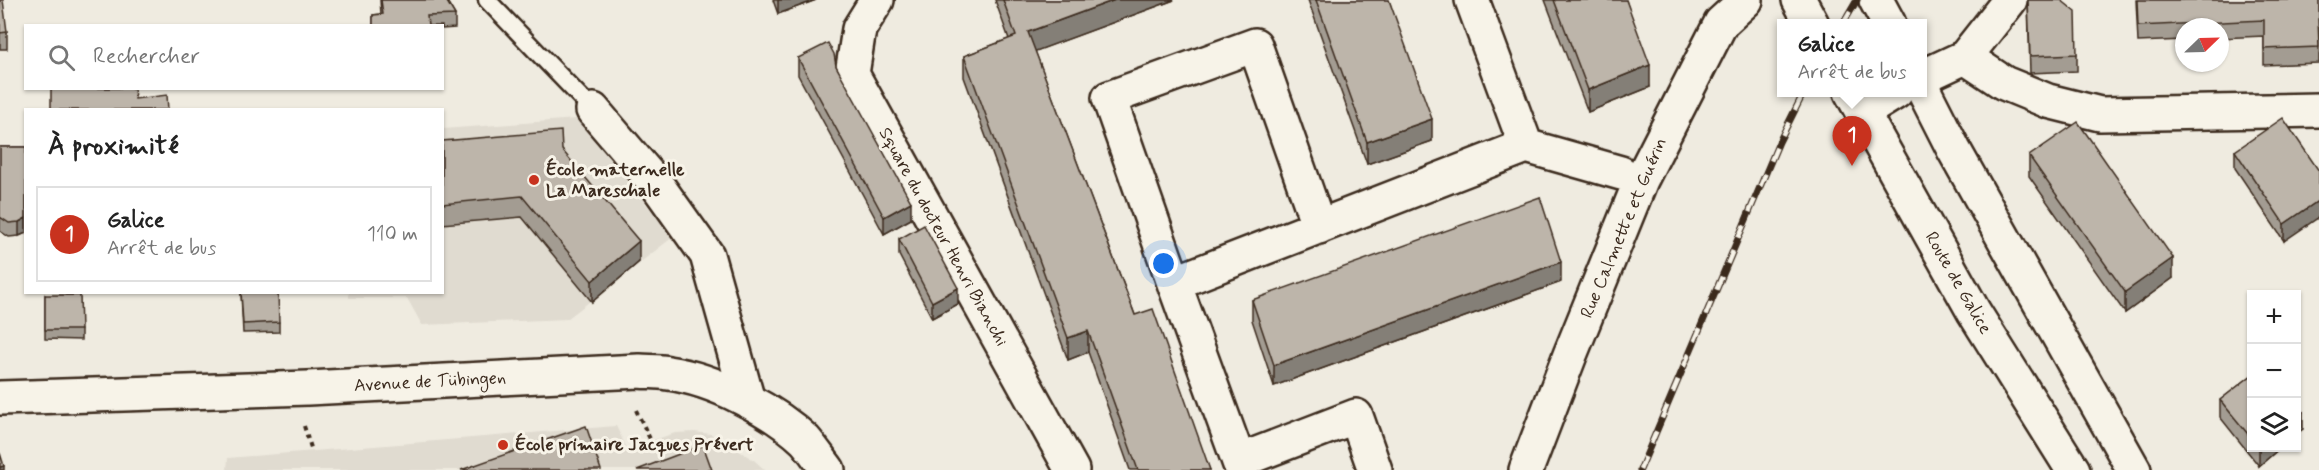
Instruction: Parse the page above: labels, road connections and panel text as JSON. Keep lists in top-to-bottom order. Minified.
{"streets":{"street":["Rue Calmette et Guérin","Square du docteur Henri Bianchi","Route de Galice","Avenue de Tübingen"]},"places":["École maternelle La Mareschale","École primaire Jacques Prévert"],"north":"top right","page":{"popup":["Galice","Arrêt de bus"],"search":"Rechercher","heading":"À proximité","pins":"1","list":[{"mark":"1","name":"Galice","note":"Arrêt de bus","value":"110 m"}],"map_buttons":["+","−"]}}
